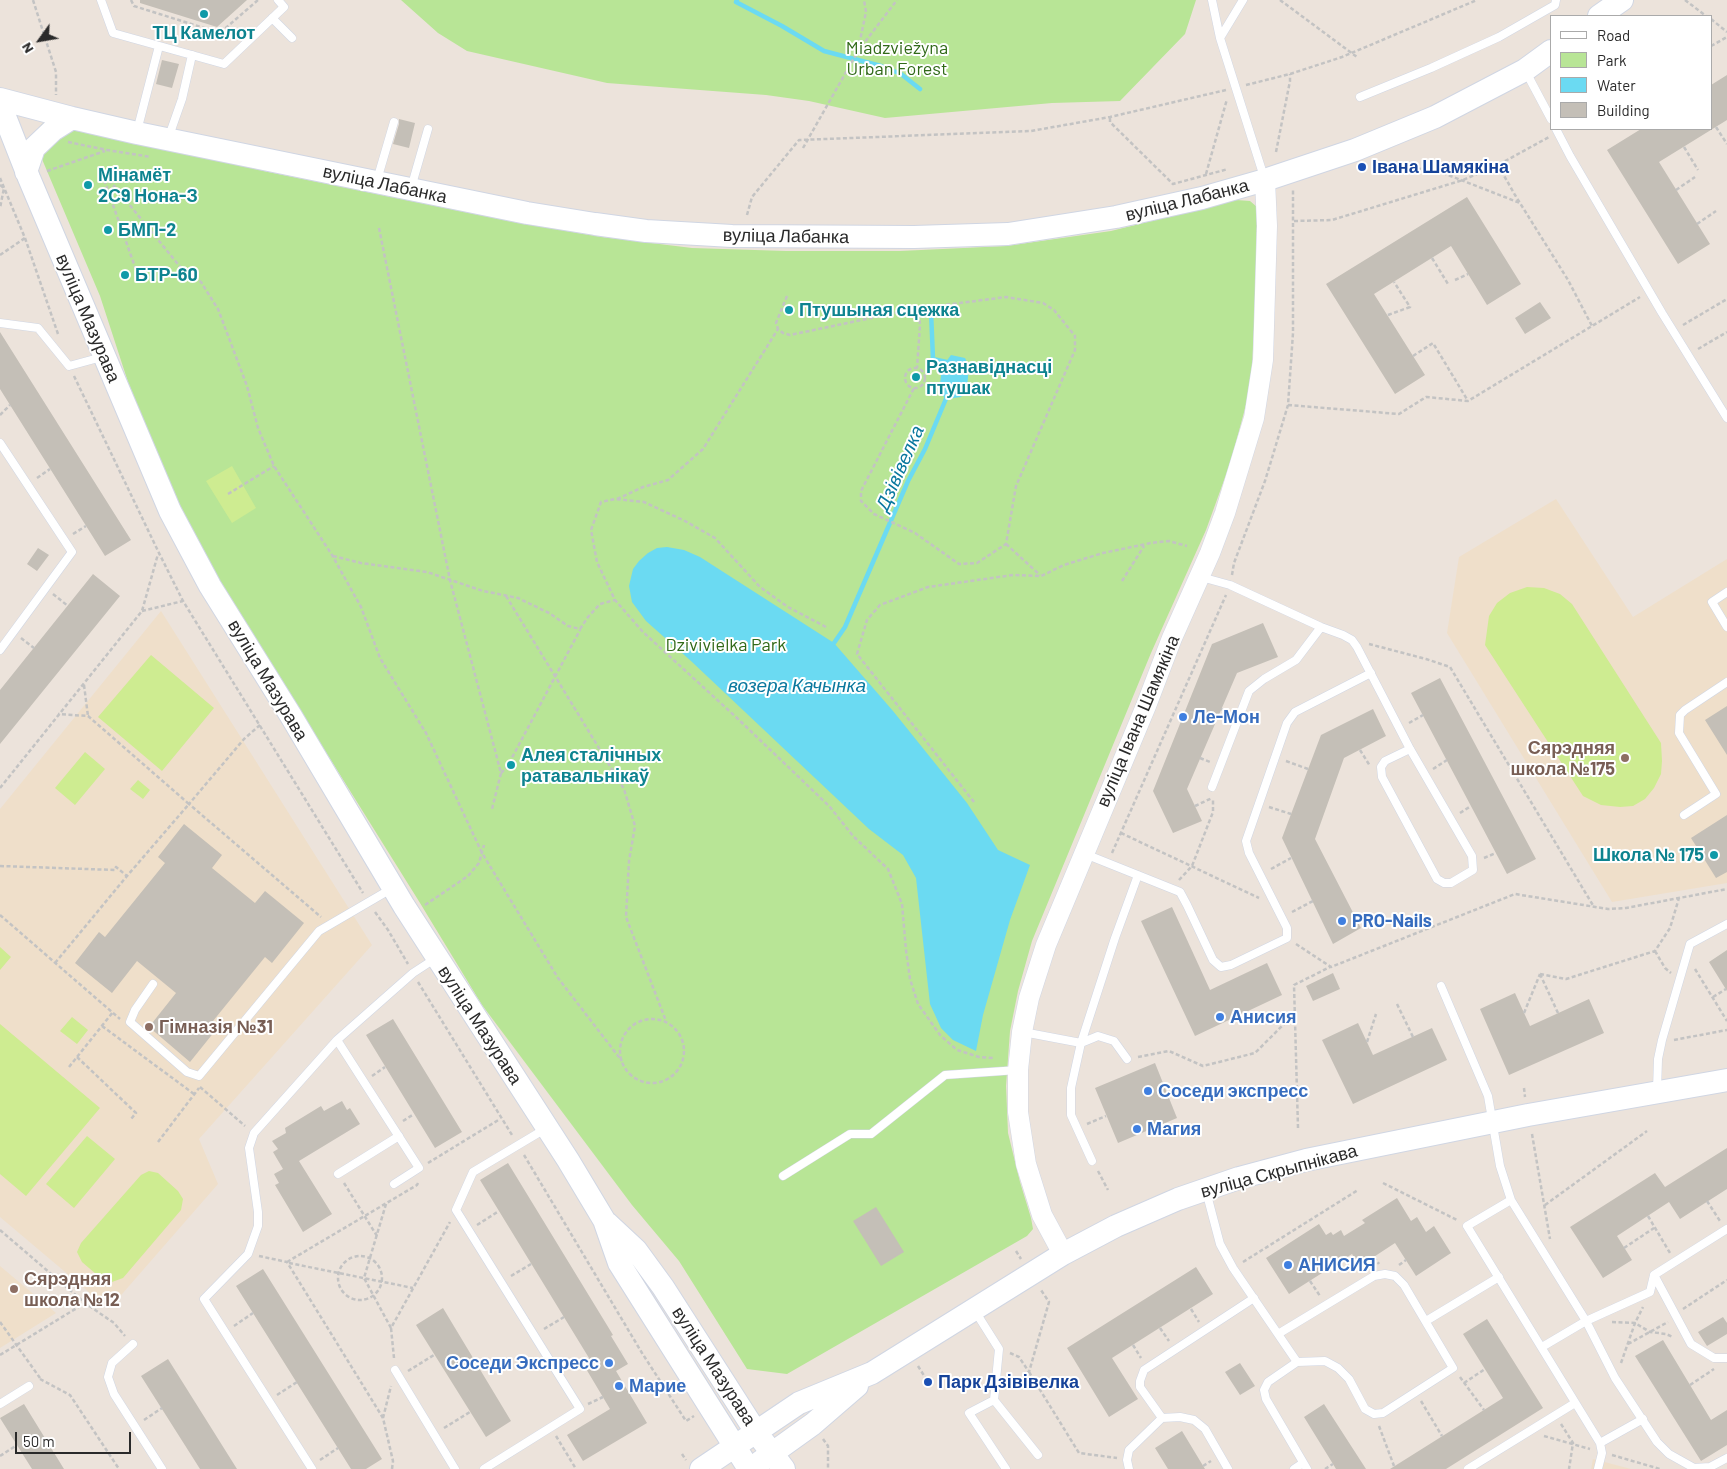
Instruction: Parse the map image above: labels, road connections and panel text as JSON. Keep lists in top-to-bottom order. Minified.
{"streets":{"main road":["вуліца Лабанка","вуліца Мазурава","вуліца Скрыпнікава"],"street":["вуліца Івана Шамякіна"]},"crossings":[["вуліца Лабанка","вуліца Івана Шамякіна"],["вуліца Мазурава","вуліца Скрыпнікава"],["вуліца Івана Шамякіна","вуліца Скрыпнікава"]],"water":["Дзівівелка","возера Качынка"],"parks":["Miadzviežyna Urban Forest","Dzivivielka Park"],"places":["ТЦ Камелот","Івана Шамякіна","Мінамёт 2С9 Нона-З","БМП-2","БТР-60","Птушыная сцежка","Разнавіднасці птушак","Ле-Мон","Сярэдняя школа №175","Алея сталічных ратавальнікаў","Школа № 175","PRO-Nails","Анисия","Гімназія №31","Соседи экспресс","Магия","АНИСИЯ","Сярэдняя школа №12","Соседи Экспресс","Парк Дзівівелка","Марие"],"legend":["Road","Park","Water","Building"],"scale_bar":"50 m","north":"bottom left"}
